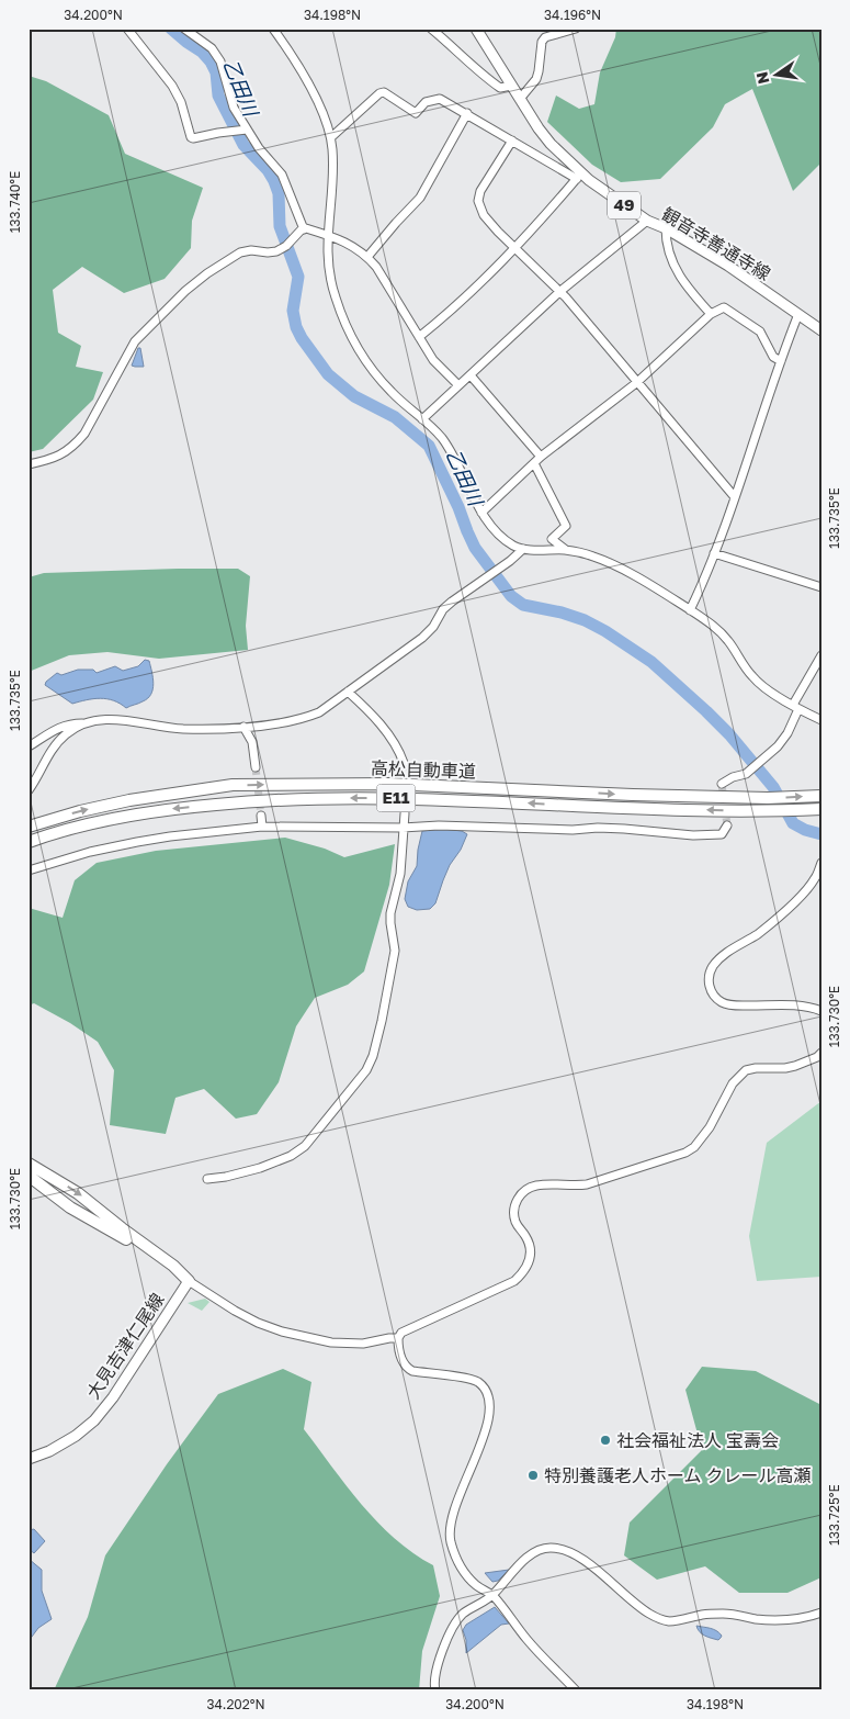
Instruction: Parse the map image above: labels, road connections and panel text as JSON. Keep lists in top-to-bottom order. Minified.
{"streets":{"highway":["高松自動車道","E11"],"main road":["49","観音寺善通寺線","大見吉津仁尾線"]},"water":["乙田川"],"places":["社会福祉法人 宝壽会","特別養護老人ホーム クレール高瀬"],"north":"left","coordinates":["34.200°N","34.198°N","34.196°N","133.740°E","133.735°E","133.730°E","133.725°E","34.202°N"]}
